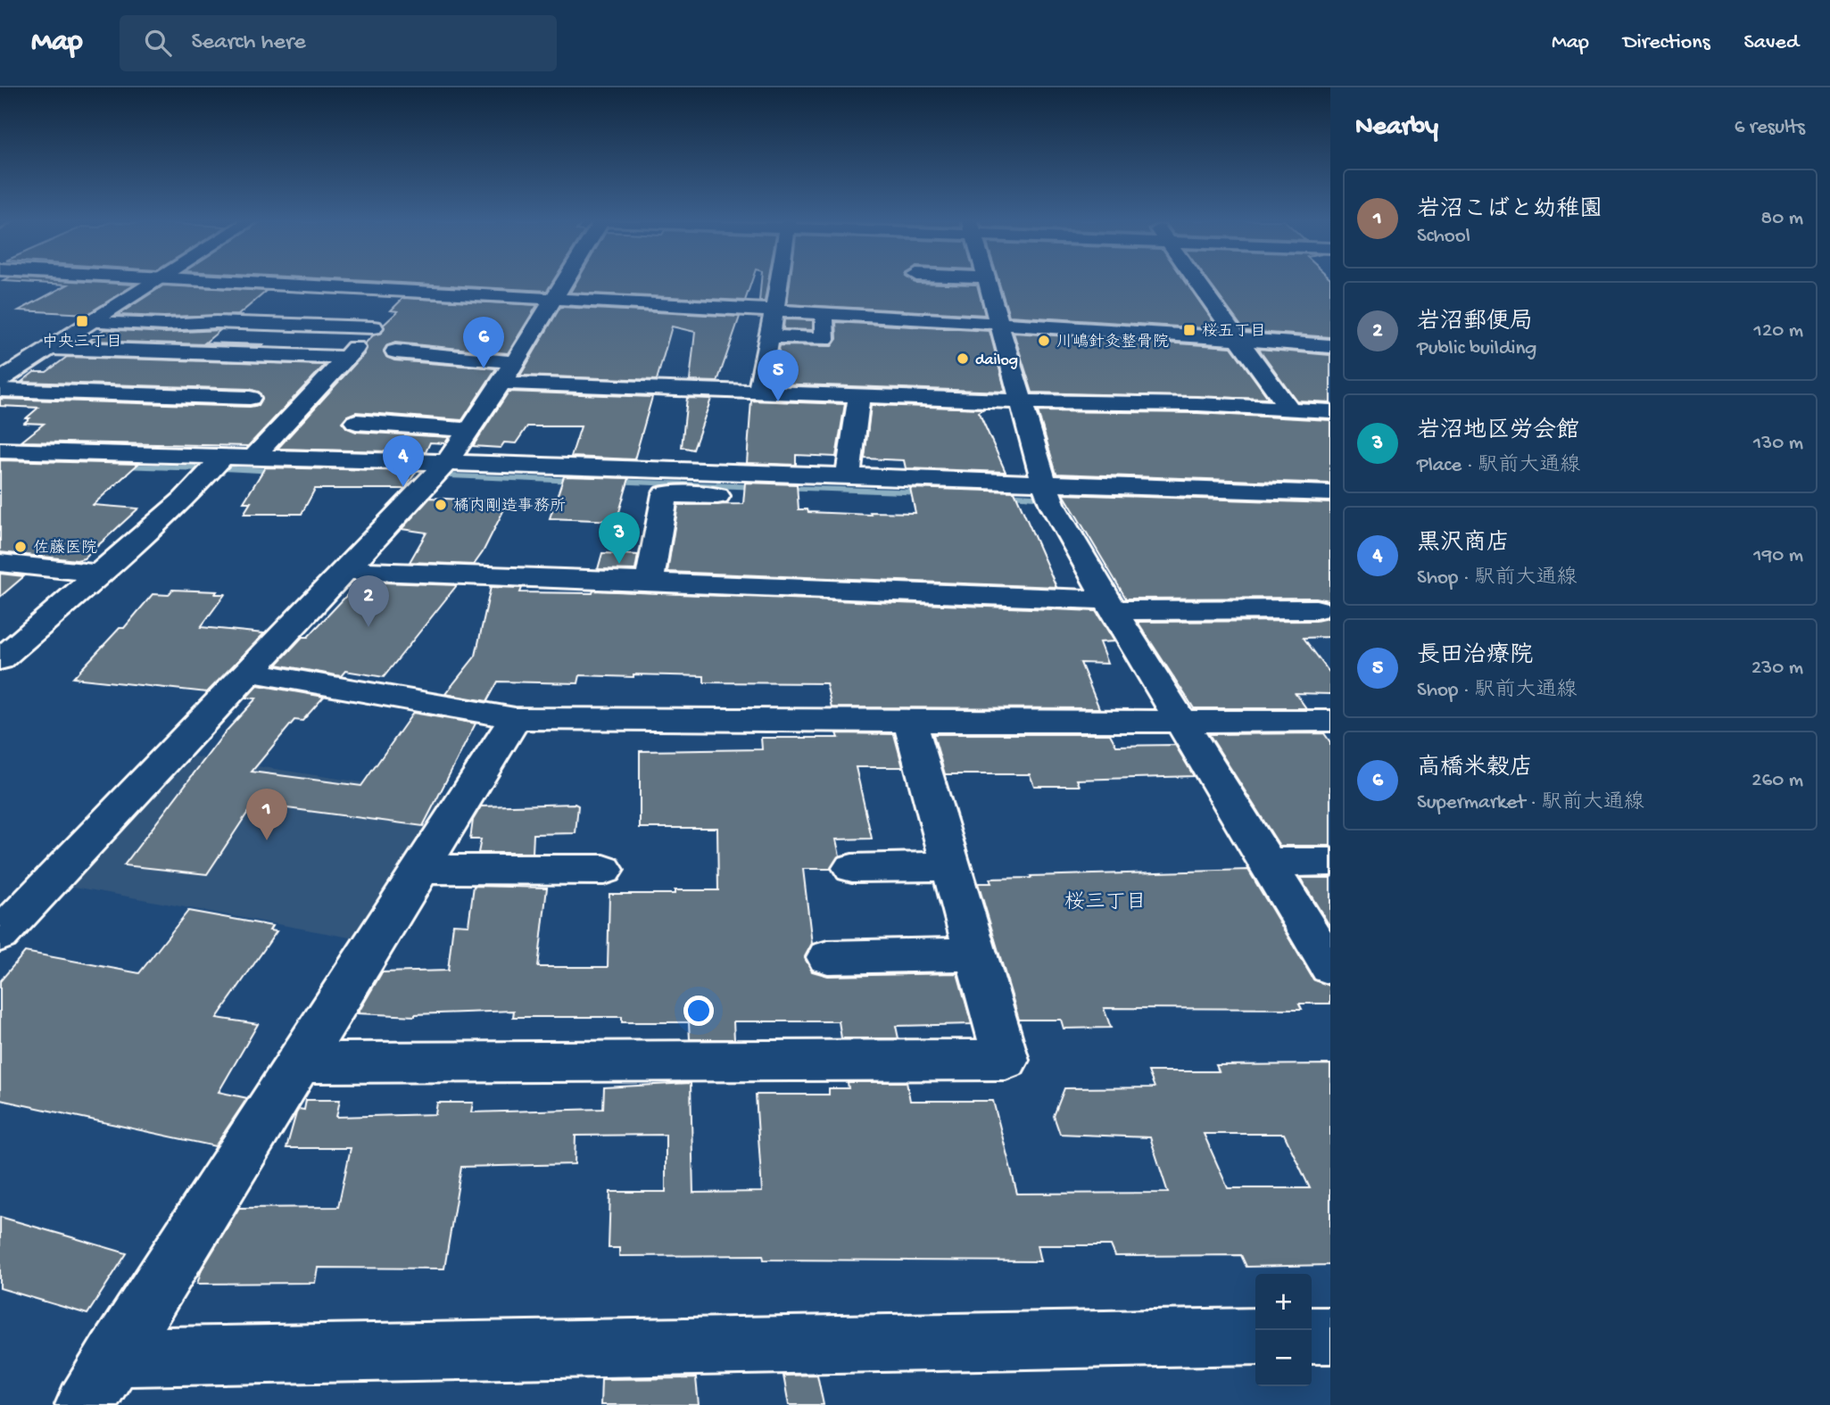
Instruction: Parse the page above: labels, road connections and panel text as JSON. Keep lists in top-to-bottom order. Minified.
{"districts":["桜三丁目"],"places":{"transit":["中央三丁目","桜五丁目"],"other":["川嶋針灸整骨院","dailog","橘内剛造事務所","佐藤医院"]},"page":{"header":"Map","search":"Search here","nav":["Map","Directions","Saved"],"heading":["Nearby","6 results"],"list":[{"mark":"1","name":"岩沼こばと幼稚園","note":"School","value":"80 m"},{"mark":"2","name":"岩沼郵便局","note":"Public building","value":"120 m"},{"mark":"3","name":"岩沼地区労会館","note":"Place · 駅前大通線","value":"130 m"},{"mark":"4","name":"黒沢商店","note":"Shop · 駅前大通線","value":"190 m"},{"mark":"5","name":"長田治療院","note":"Shop · 駅前大通線","value":"230 m"},{"mark":"6","name":"高橋米穀店","note":"Supermarket · 駅前大通線","value":"260 m"}],"pins":["6","5","4","3","2","1"],"map_buttons":["+","−"]}}
